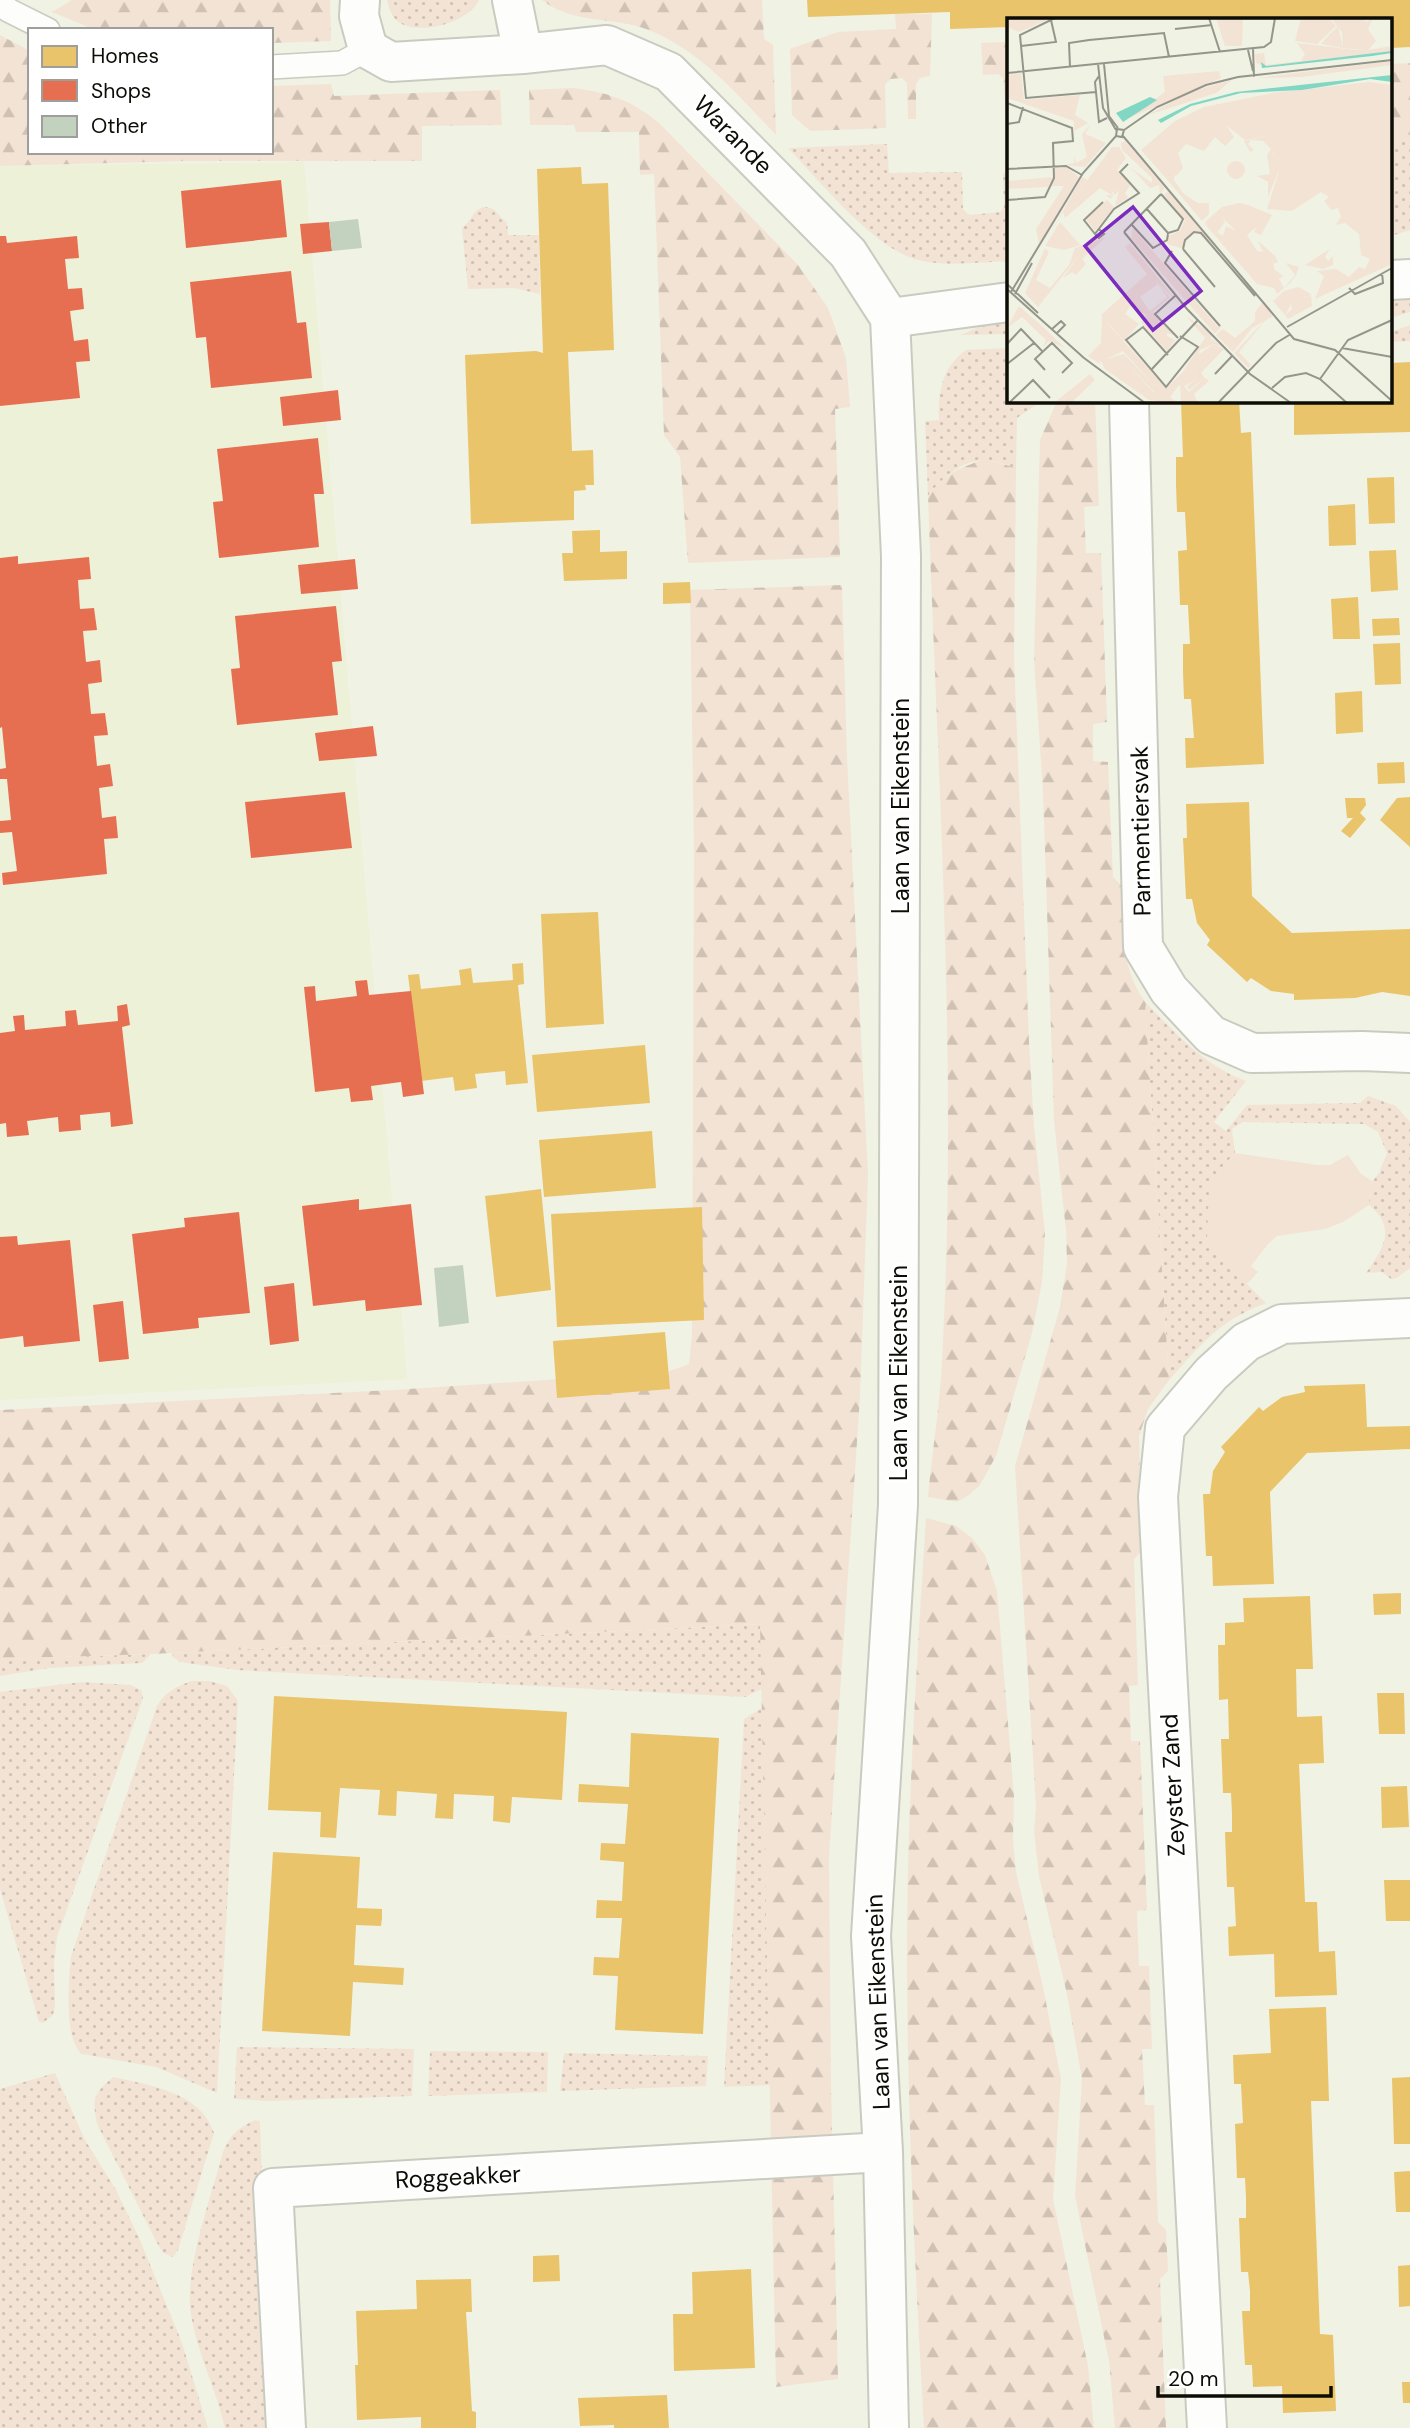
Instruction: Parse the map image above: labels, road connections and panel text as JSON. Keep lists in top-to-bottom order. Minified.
{"streets":{"street":["Warande","Laan van Eikenstein","Parmentiersvak","Zeyster Zand","Roggeakker"]},"crossings":[["Warande","Laan van Eikenstein"],["Laan van Eikenstein","Roggeakker"]],"legend":["Homes","Shops","Other"],"scale_bar":"20 m"}
